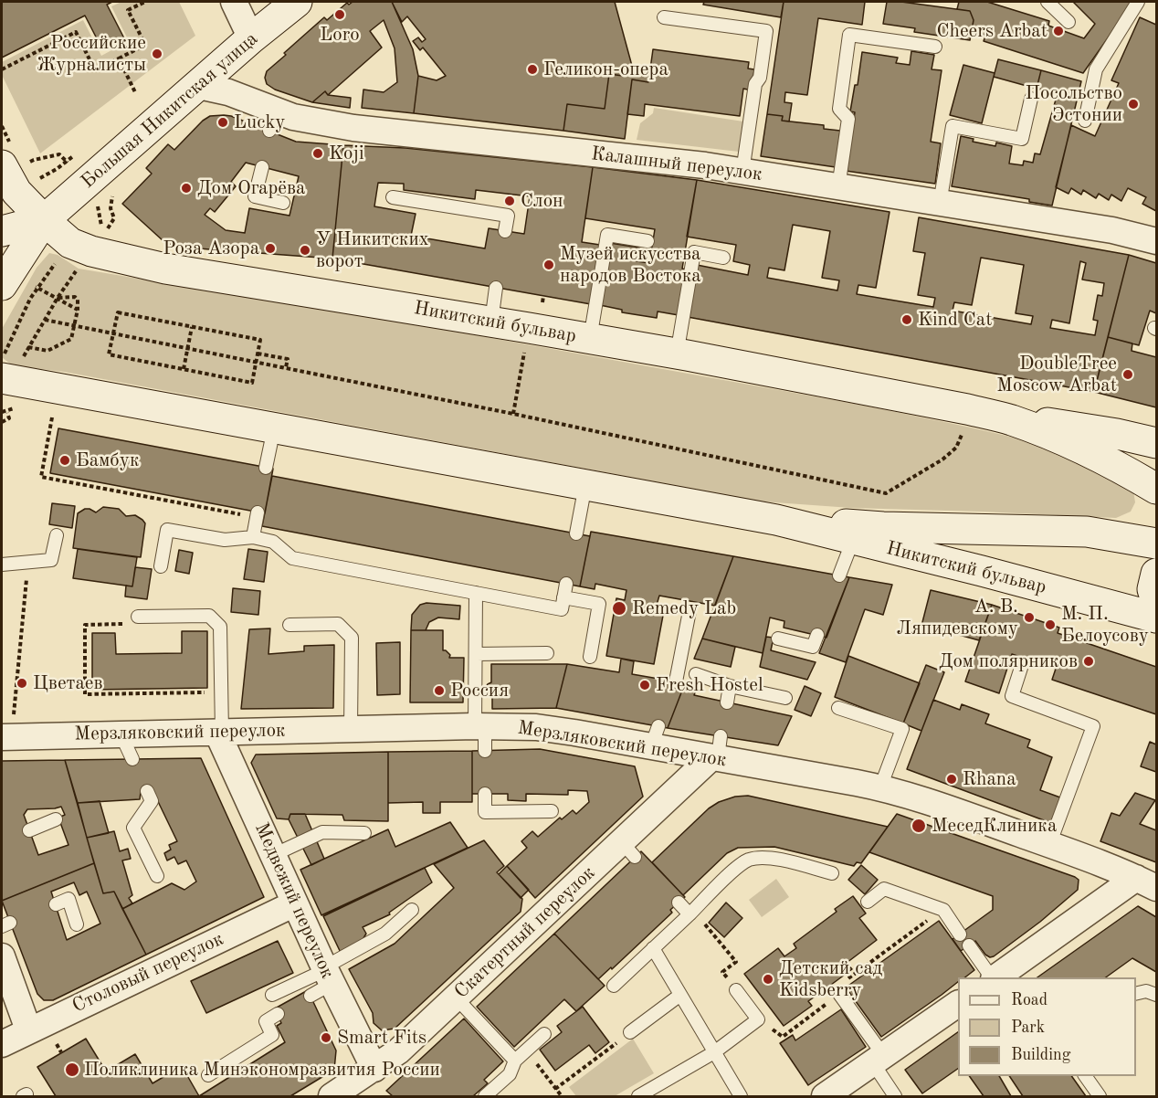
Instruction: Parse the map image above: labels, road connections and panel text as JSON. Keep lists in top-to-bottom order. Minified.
{"streets":{"main road":["Большая Никитская улица","Никитский бульвар"],"street":["Калашный переулок","Мерзляковский переулок","Медвежий переулок","Скатертный переулок","Столовый переулок"]},"crossings":[["Большая Никитская улица","Калашный переулок"],["Большая Никитская улица","Никитский бульвар"],["Мерзляковский переулок","Медвежий переулок"],["Мерзляковский переулок","Скатертный переулок"],["Медвежий переулок","Скатертный переулок"],["Медвежий переулок","Столовый переулок"]],"places":["Loro","Cheers Arbat","Российские Журналисты","Геликон-опера","Посольство Эстонии","Lucky","Koji","Дом Огарёва","Слон","Роза Азора","У Никитских ворот","Музей искусства народов Востока","Kind Cat","DoubleTree Moscow Arbat","Бамбук","Remedy Lab","А. В. Ляпидевскому","М. П. Белоусову","Дом полярников","Цветаев","Fresh Hostel","Россия","Rhana","МеседКлиника","Детский сад Kidsberry","Smart Fits","Поликлиника Минэкономразвития России"],"legend":["Road","Park","Building"]}
